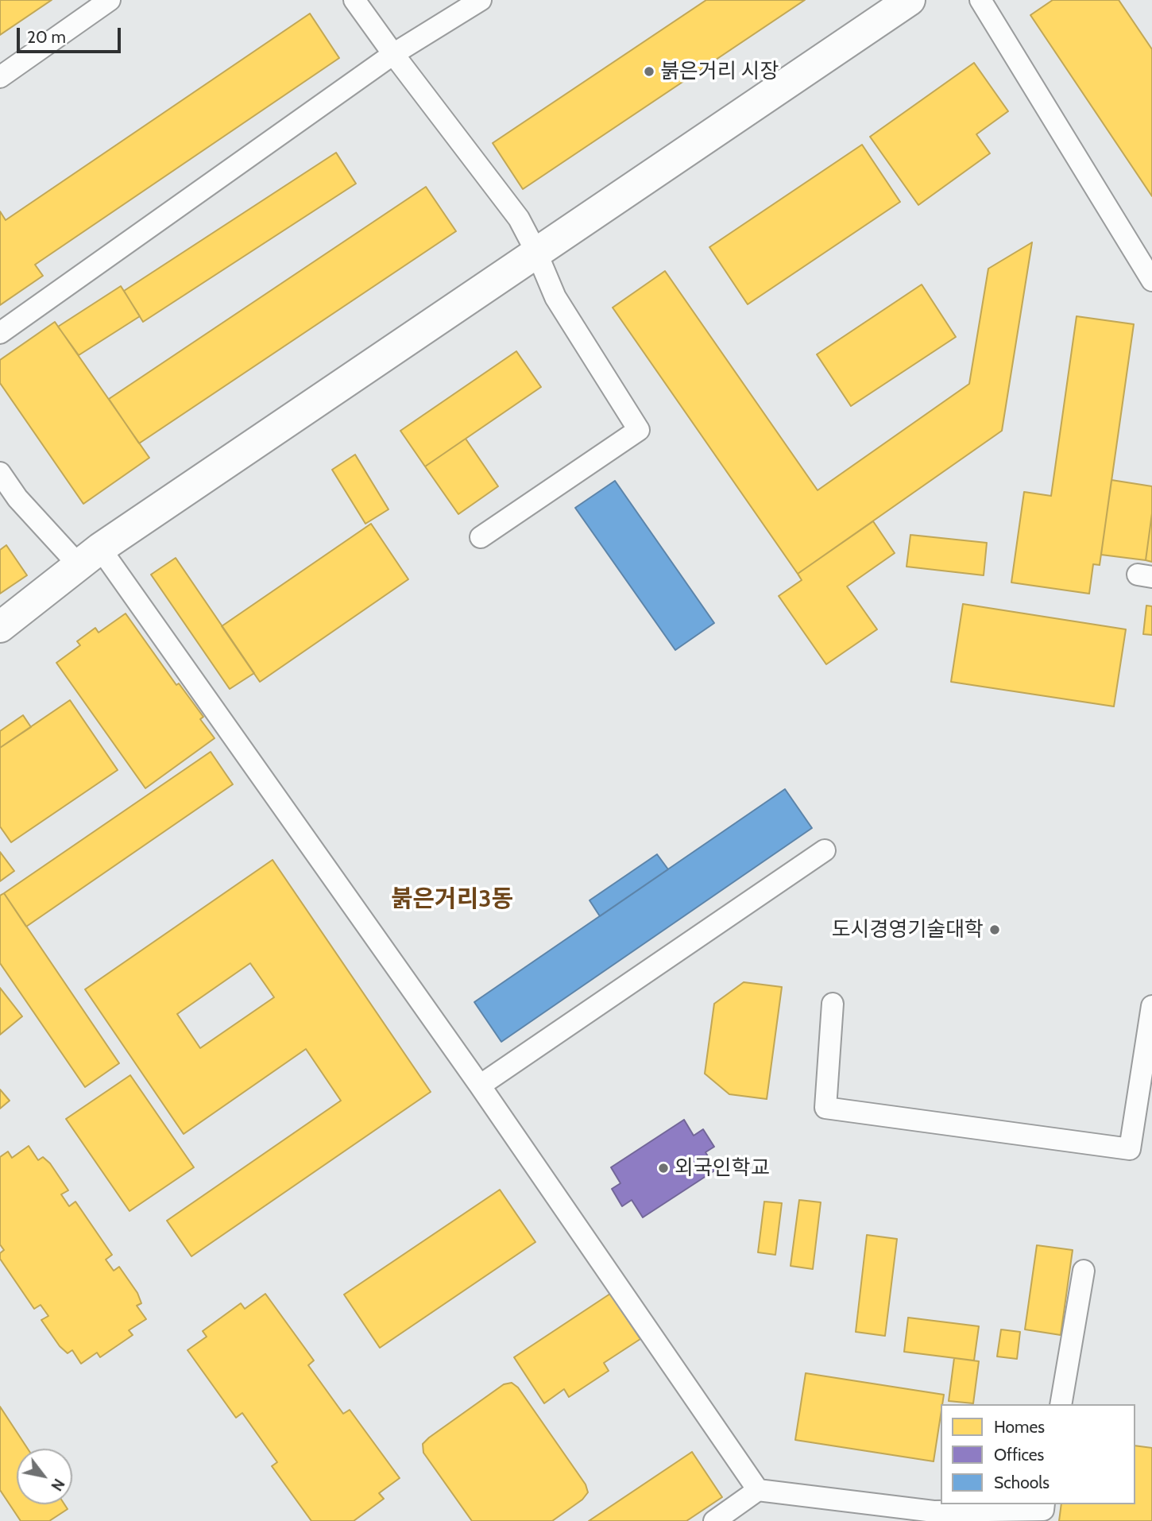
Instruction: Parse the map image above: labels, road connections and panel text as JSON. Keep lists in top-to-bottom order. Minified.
{"districts":["붉은거리3동"],"places":["붉은거리 시장","도시경영기술대학","외국인학교"],"legend":["Homes","Offices","Schools"],"scale_bar":"20 m","north":"bottom right"}
